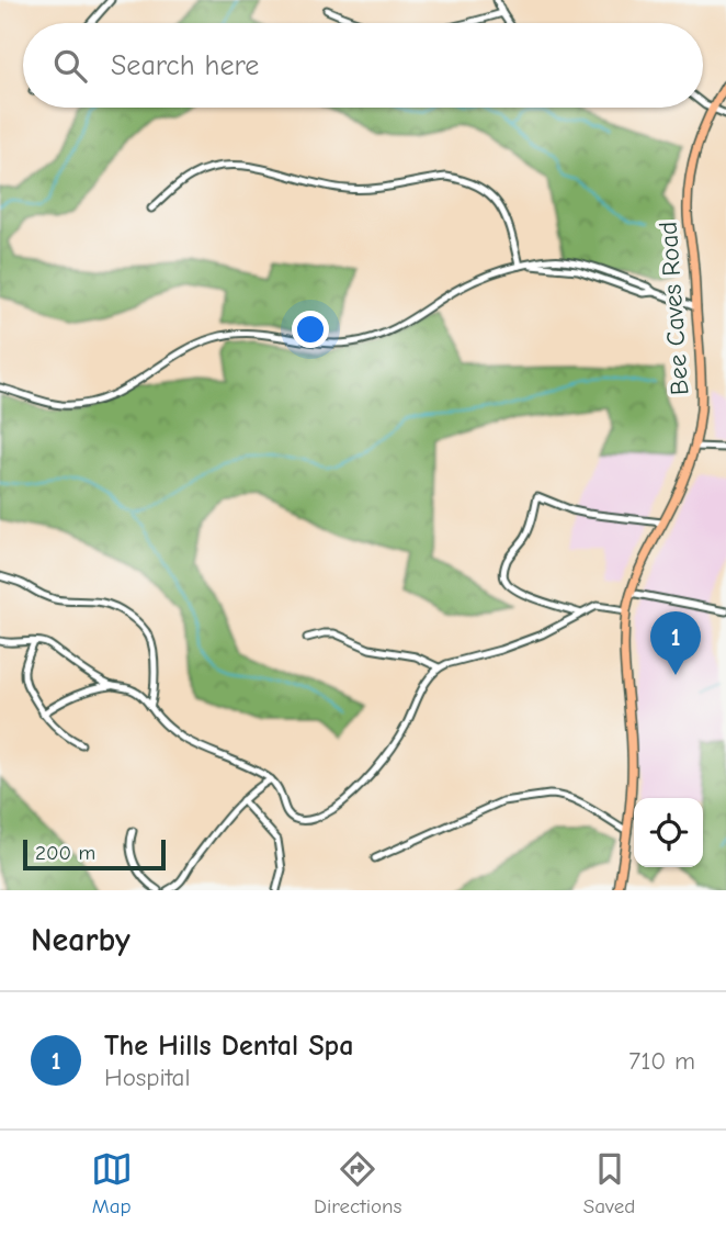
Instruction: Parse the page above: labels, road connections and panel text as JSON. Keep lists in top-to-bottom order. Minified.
{"streets":{"main road":["Bee Caves Road"]},"scale_bar":"200 m","page":{"search":"Search here","pins":"1","scale":"200 m","heading":"Nearby","list":[{"mark":"1","name":"The Hills Dental Spa","note":"Hospital","value":"710 m"}],"nav":["Map","Directions","Saved"]}}
